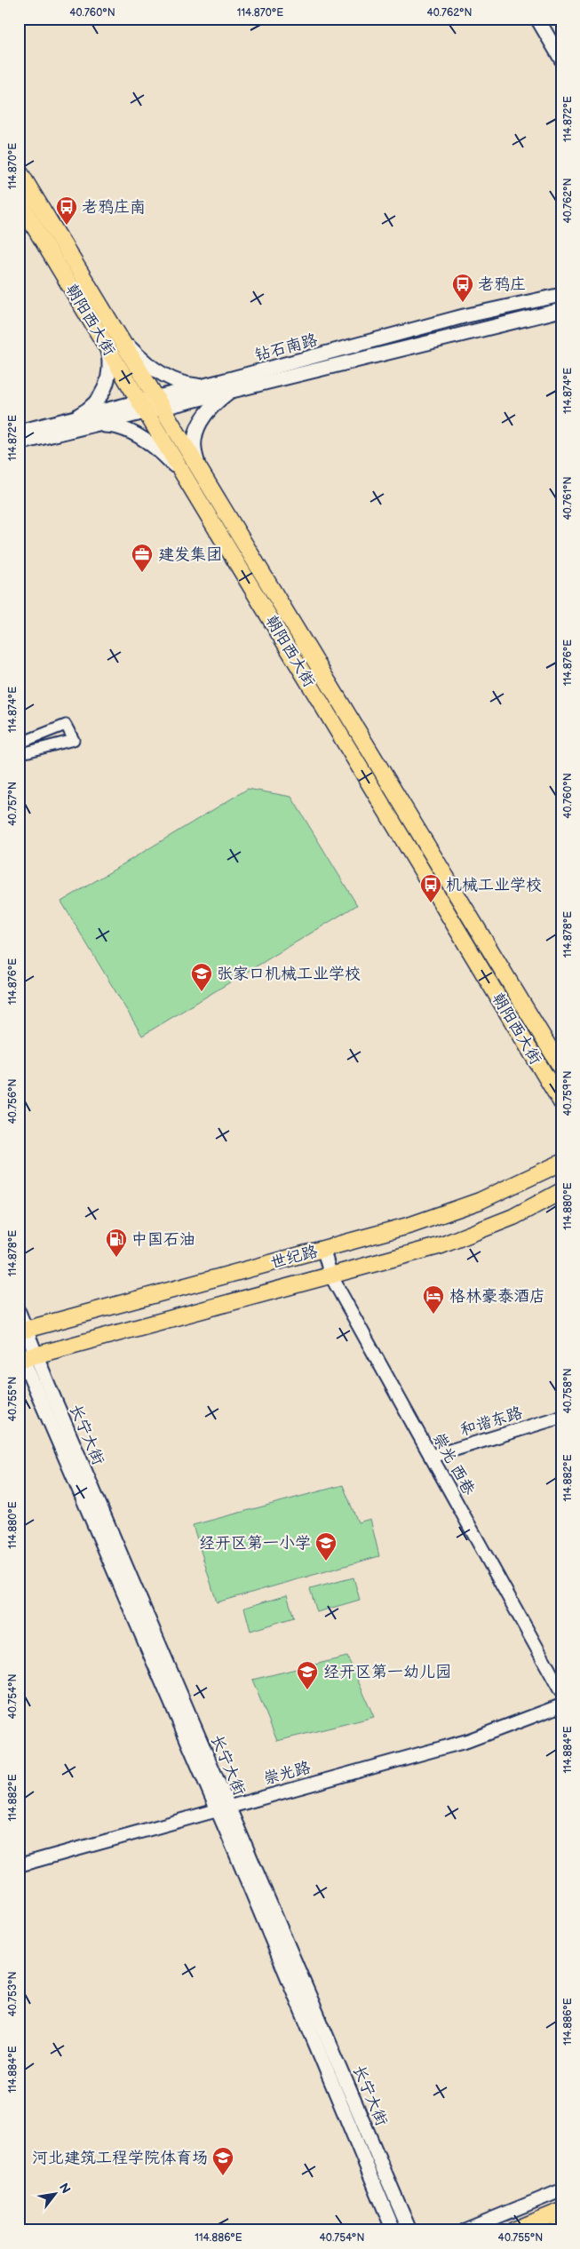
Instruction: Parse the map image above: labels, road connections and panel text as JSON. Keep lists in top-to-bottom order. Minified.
{"streets":{"main road":["朝阳西大街","钻石南路","世纪路","长宁大街"],"street":["和谐东路","崇光 西巷","崇光路"]},"crossings":[["朝阳西大街","钻石南路"],["世纪路","长宁大街"],["世纪路","崇光 西巷"],["和谐东路","崇光 西巷"],["长宁大街","崇光路"]],"places":{"bus stop":["老鸦庄南","老鸦庄","机械工业学校"],"office":["建发集团"],"school or university":["张家口机械工业学校","经开区第一小学","经开区第一幼儿园","河北建筑工程学院体育场"],"fuel station":["中国石油"],"hotel":["格林豪泰酒店"]},"north":"top right","coordinates":["40.760°N","114.870°E","40.762°N","114.872°E","114.874°E","40.761°N","114.876°E","40.757°N","114.878°E","40.759°N","40.756°N","114.880°E","40.758°N","40.755°N","114.882°E","40.754°N","114.884°E","40.753°N","114.886°E"]}
